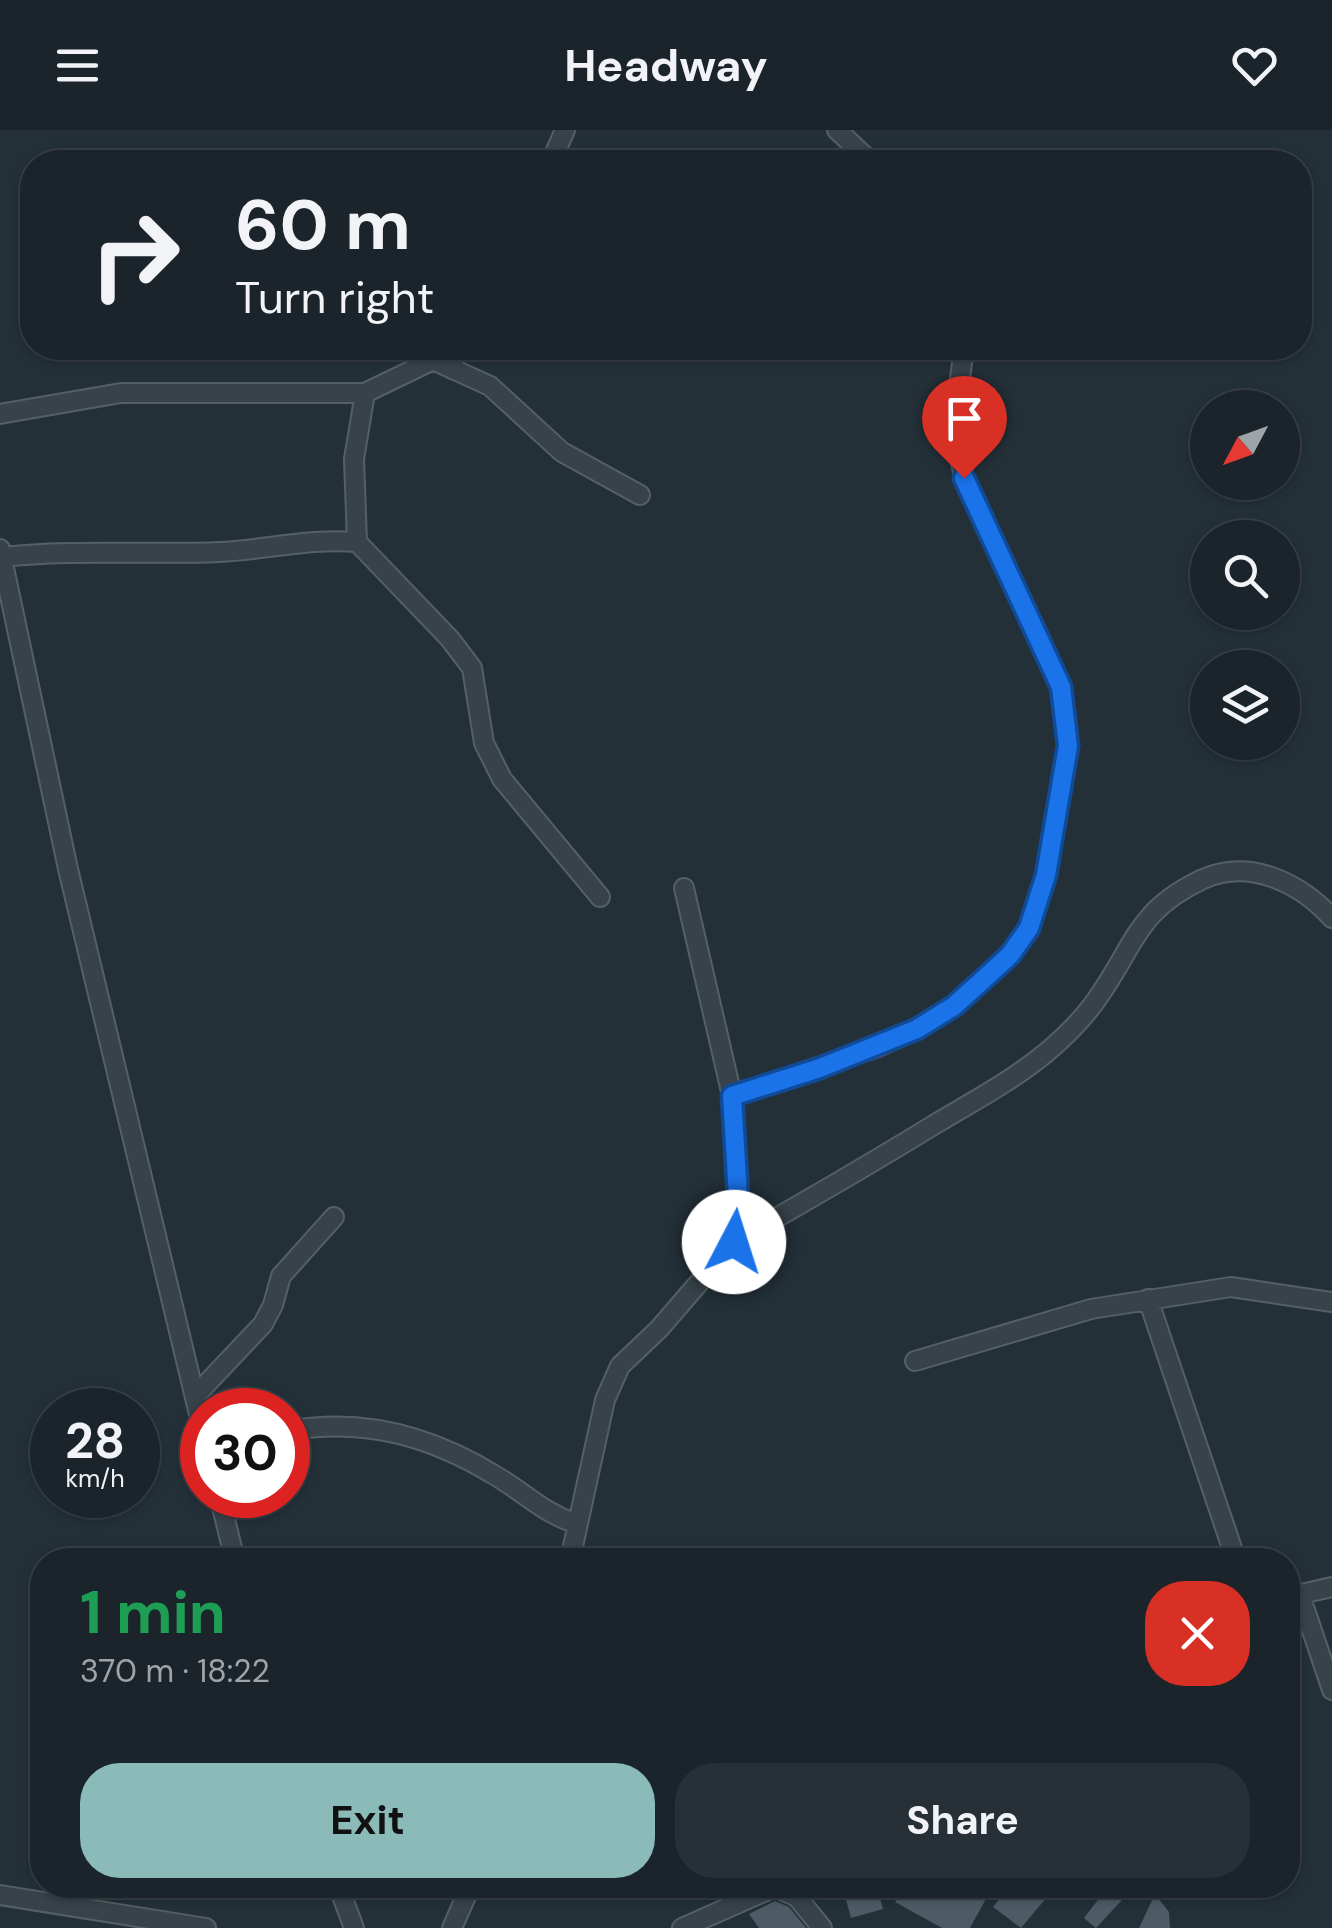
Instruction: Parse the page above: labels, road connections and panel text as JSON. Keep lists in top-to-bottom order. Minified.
{"north":"bottom left","page":{"header":"Headway","turn":["60 m","Turn right"],"speed":"28 km/h","limit":"30","heading":["1 min","370 m · 18:22"],"buttons":["Exit","Share"]}}
